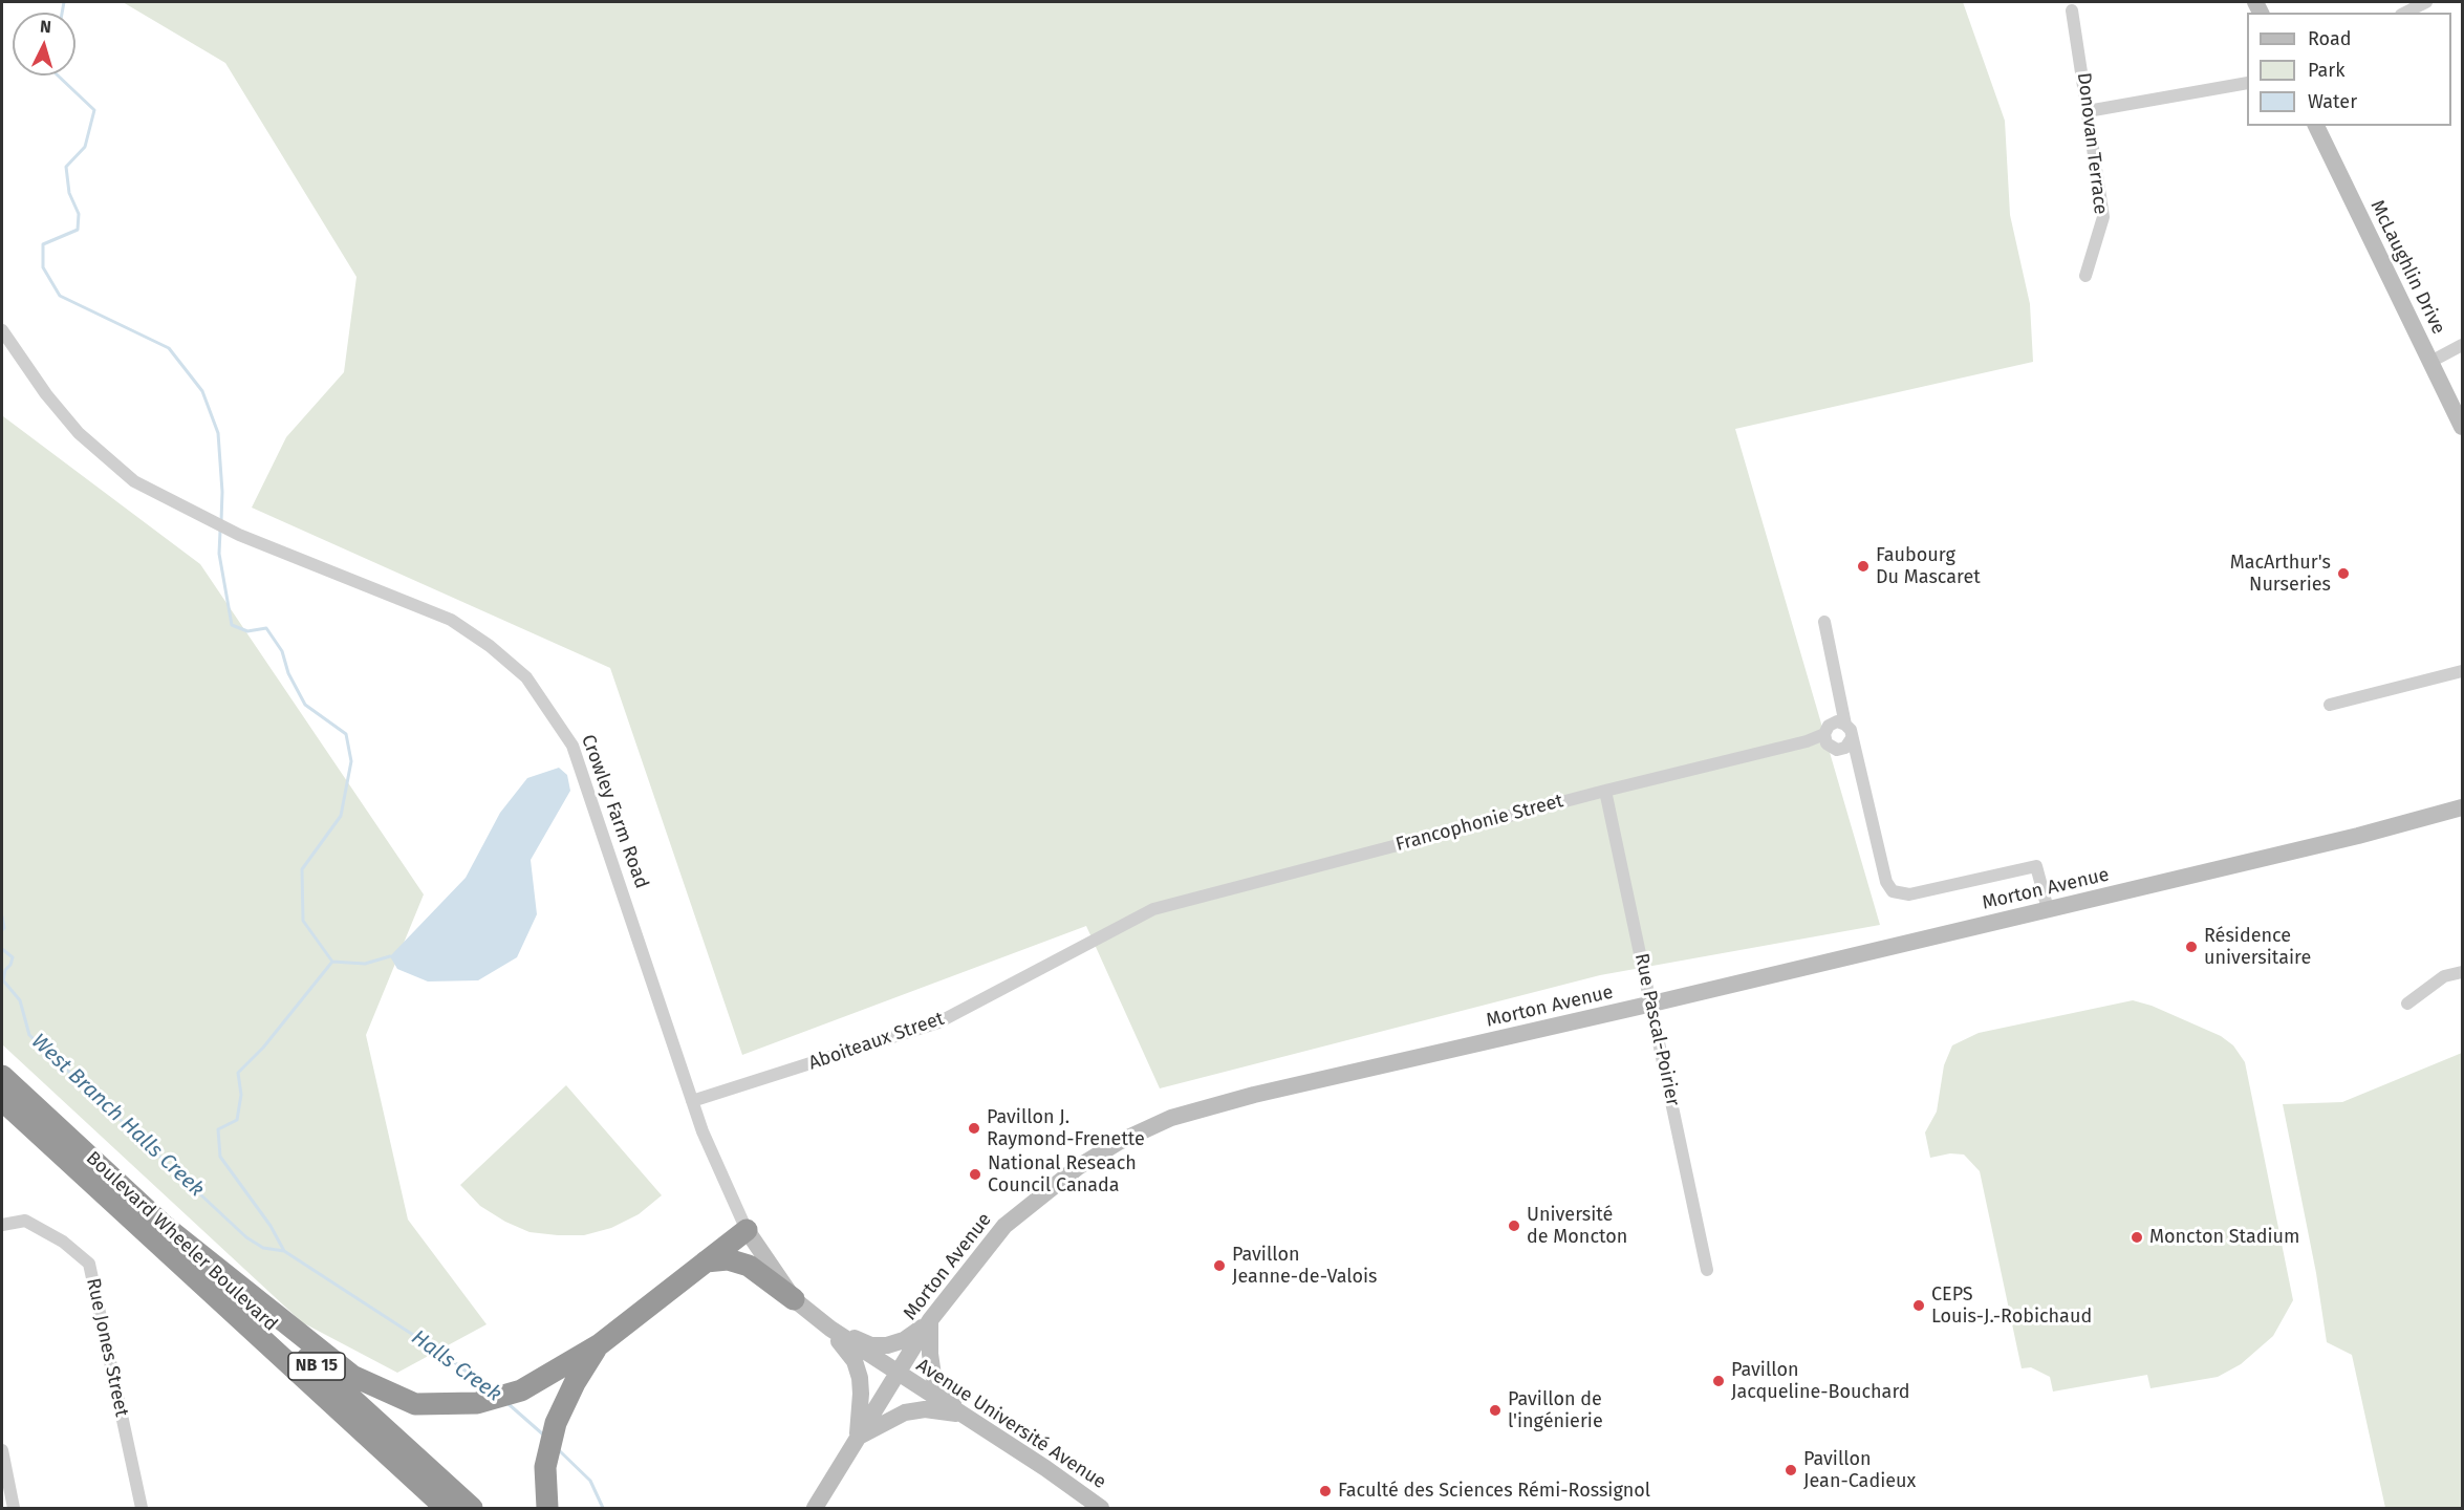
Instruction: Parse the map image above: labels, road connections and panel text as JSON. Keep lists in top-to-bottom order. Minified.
{"streets":{"highway":["Boulevard Wheeler Boulevard","NB 15"],"street":["Donovan Terrace","McLaughlin Drive","Crowley Farm Road","Francophonie Street","Morton Avenue","Rue Pascal-Poirier","Aboiteaux Street","Rue Jones Street","Avenue Université Avenue"]},"crossings":[["Crowley Farm Road","Morton Avenue"],["Crowley Farm Road","Aboiteaux Street"],["Crowley Farm Road","Avenue Université Avenue"],["Francophonie Street","Rue Pascal-Poirier"],["Francophonie Street","Aboiteaux Street"],["Morton Avenue","Rue Pascal-Poirier"],["Morton Avenue","Avenue Université Avenue"]],"water":["West Branch Halls Creek","Halls Creek"],"places":["Faubourg Du Mascaret","MacArthur's Nurseries","Résidence universitaire","Pavillon J. Raymond-Frenette","National Reseach Council Canada","Université de Moncton","Moncton Stadium","Pavillon Jeanne-de-Valois","CEPS Louis-J.-Robichaud","Pavillon Jacqueline-Bouchard","Pavillon de l'ingénierie","Pavillon Jean-Cadieux","Faculté des Sciences Rémi-Rossignol"],"legend":["Road","Park","Water"],"north":"top"}
